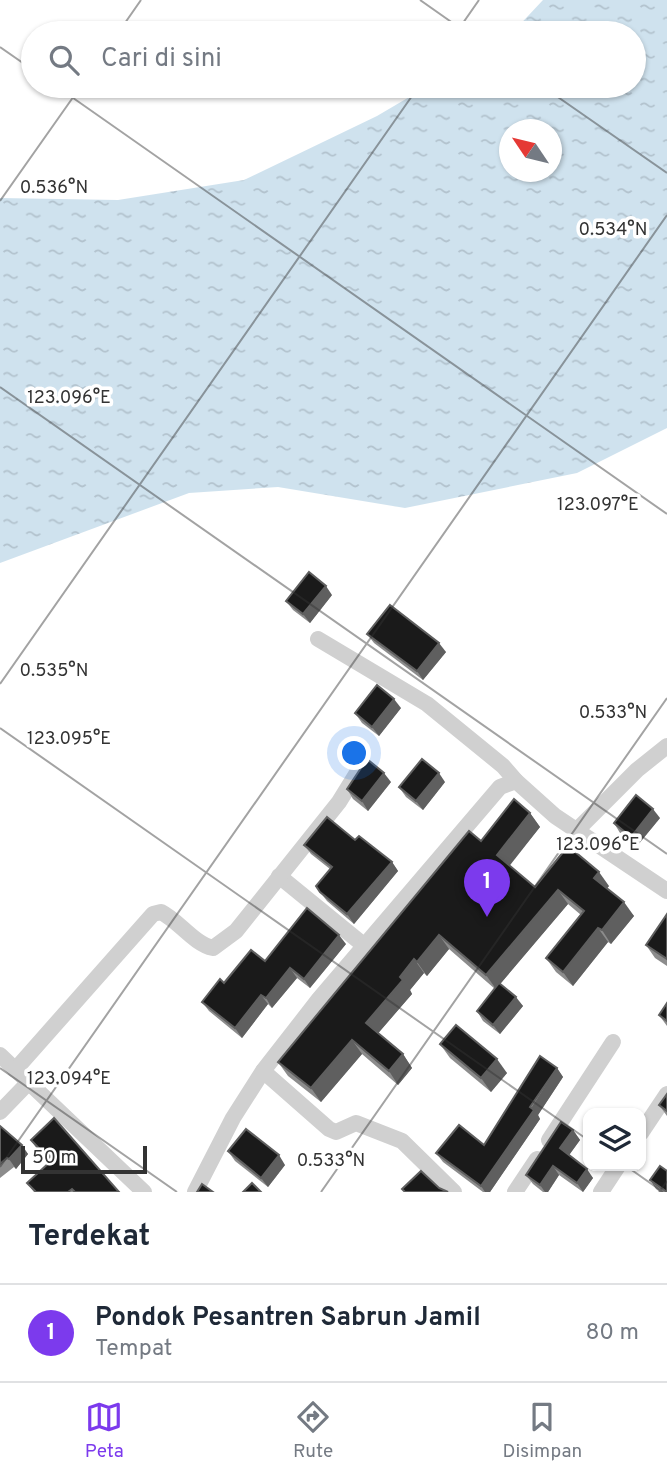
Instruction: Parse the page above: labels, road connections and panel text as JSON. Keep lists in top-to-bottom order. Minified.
{"scale_bar":"50 m","north":"top left","page":{"search":"Cari di sini","pins":"1","scale":"50 m","heading":"Terdekat","list":[{"mark":"1","name":"Pondok Pesantren Sabrun Jamil","note":"Tempat","value":"80 m"}],"nav":["Peta","Rute","Disimpan"]},"coordinates":["0.536°N","0.534°N","123.096°E","123.097°E","0.535°N","0.533°N","123.095°E","123.094°E"]}
